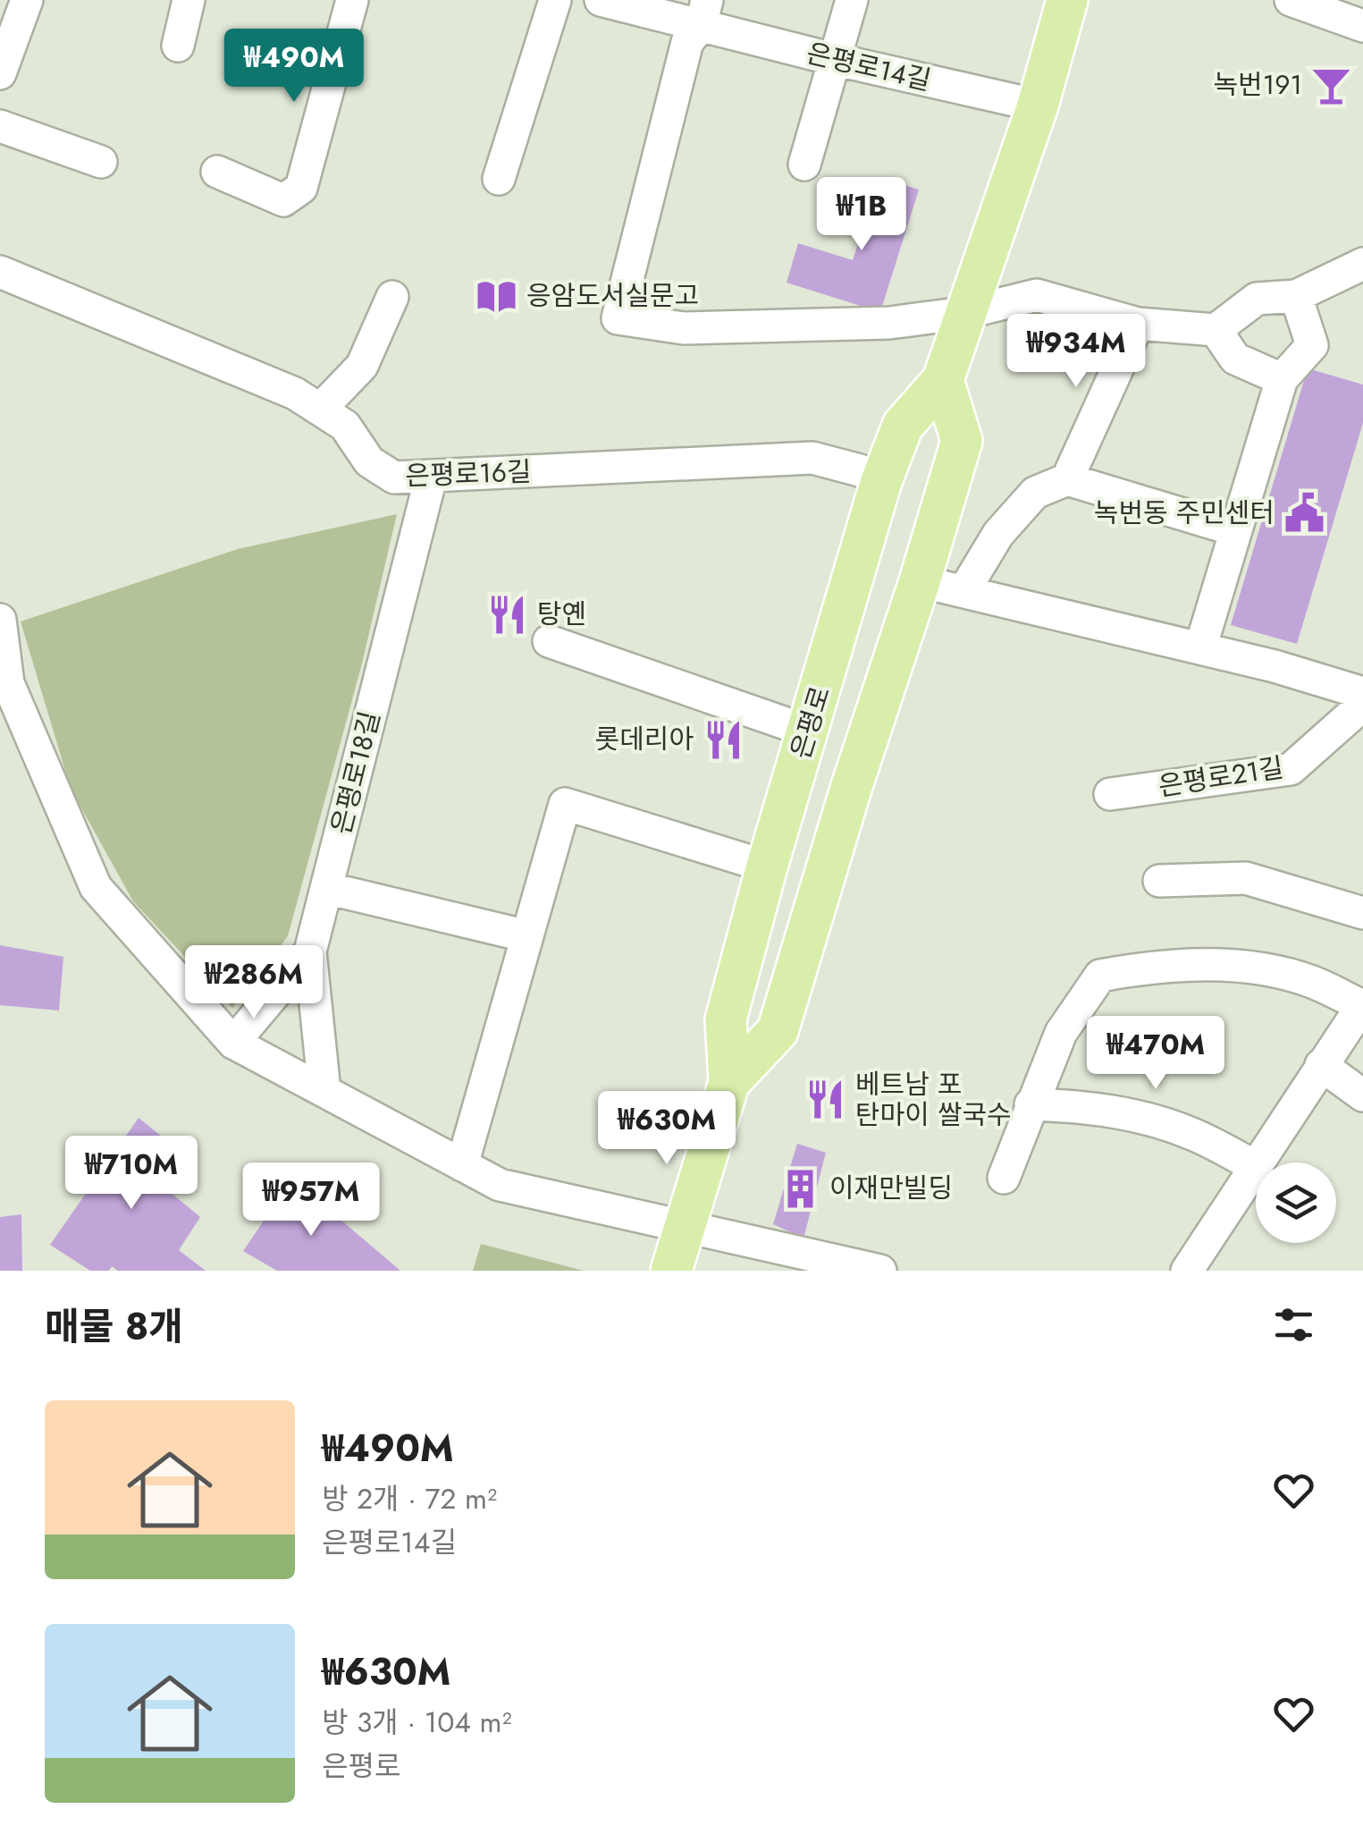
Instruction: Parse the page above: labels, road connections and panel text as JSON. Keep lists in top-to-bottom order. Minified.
{"streets":{"main road":["은평로"],"street":["은평로14길","은평로16길","은평로18길","은평로21길"]},"crossings":[["은평로14길","은평로"],["은평로16길","은평로"],["은평로16길","은평로18길"]],"places":{"bar":["녹번191"],"library":["응암도서실문고"],"public building":["녹번동 주민센터"],"restaurant":["탕옌","롯데리아","베트남 포 탄마이 쌀국수"],"building":["이재만빌딩"]},"page":{"price":["₩490M","₩1B","₩934M","₩286M","₩470M","₩630M","₩710M","₩957M"],"heading":"매물 8개","list":[{"name":"₩490M","note":"방 2개 · 72 m² · 은평로14길"},{"name":"₩630M","note":"방 3개 · 104 m² · 은평로"}]}}
